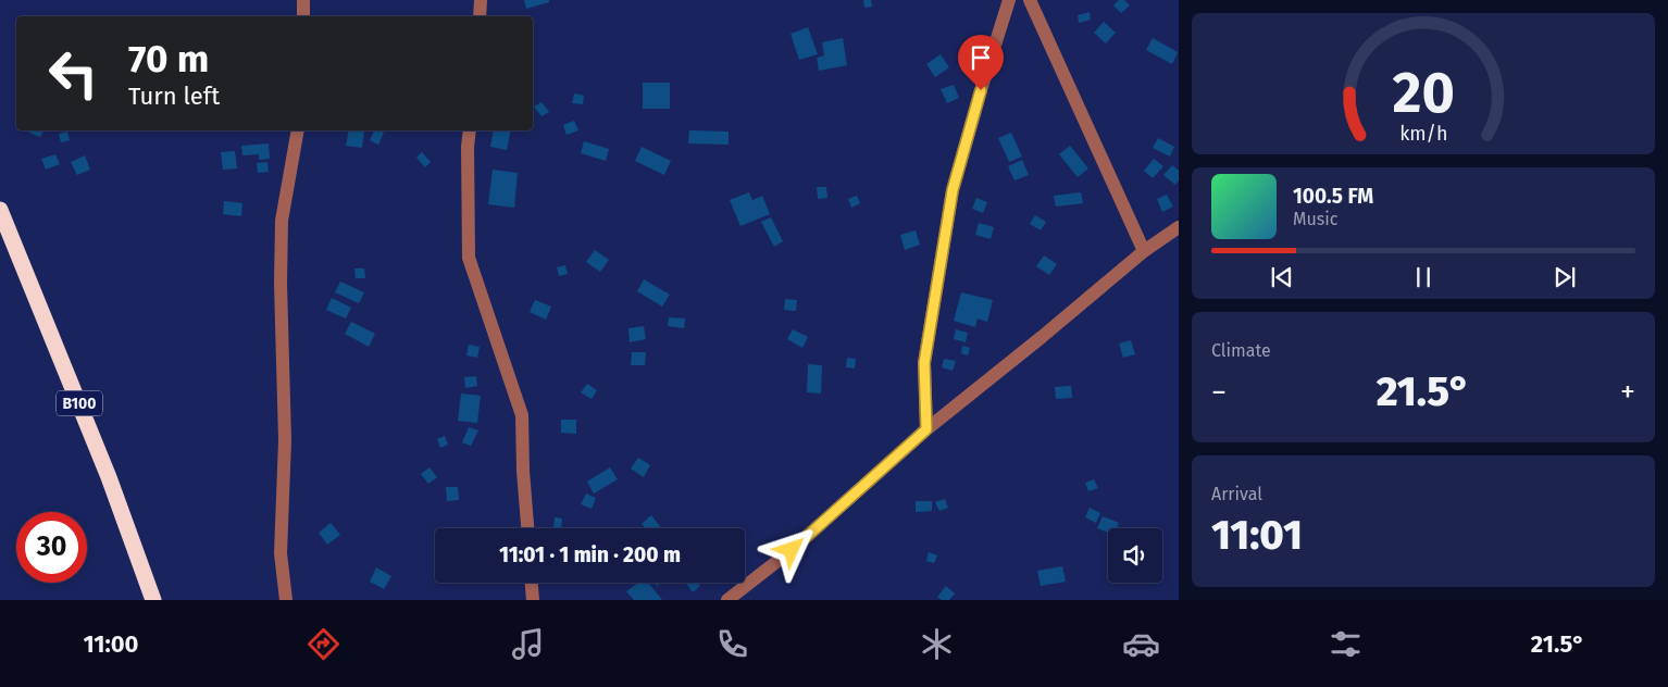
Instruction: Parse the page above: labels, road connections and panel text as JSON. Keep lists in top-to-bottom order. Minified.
{"streets":{"highway":["B100"]},"page":{"turn":["70 m","Turn left"],"song":["100.5 FM","Music"],"tile":["Climate",["Arrival","11:01"]],"heat":["−","21.5°","+"],"limit":"30","trip":"11:01 · 1 min · 200 m","tabs":["11:00","21.5°"],"gauge":["20","km/h"]}}
